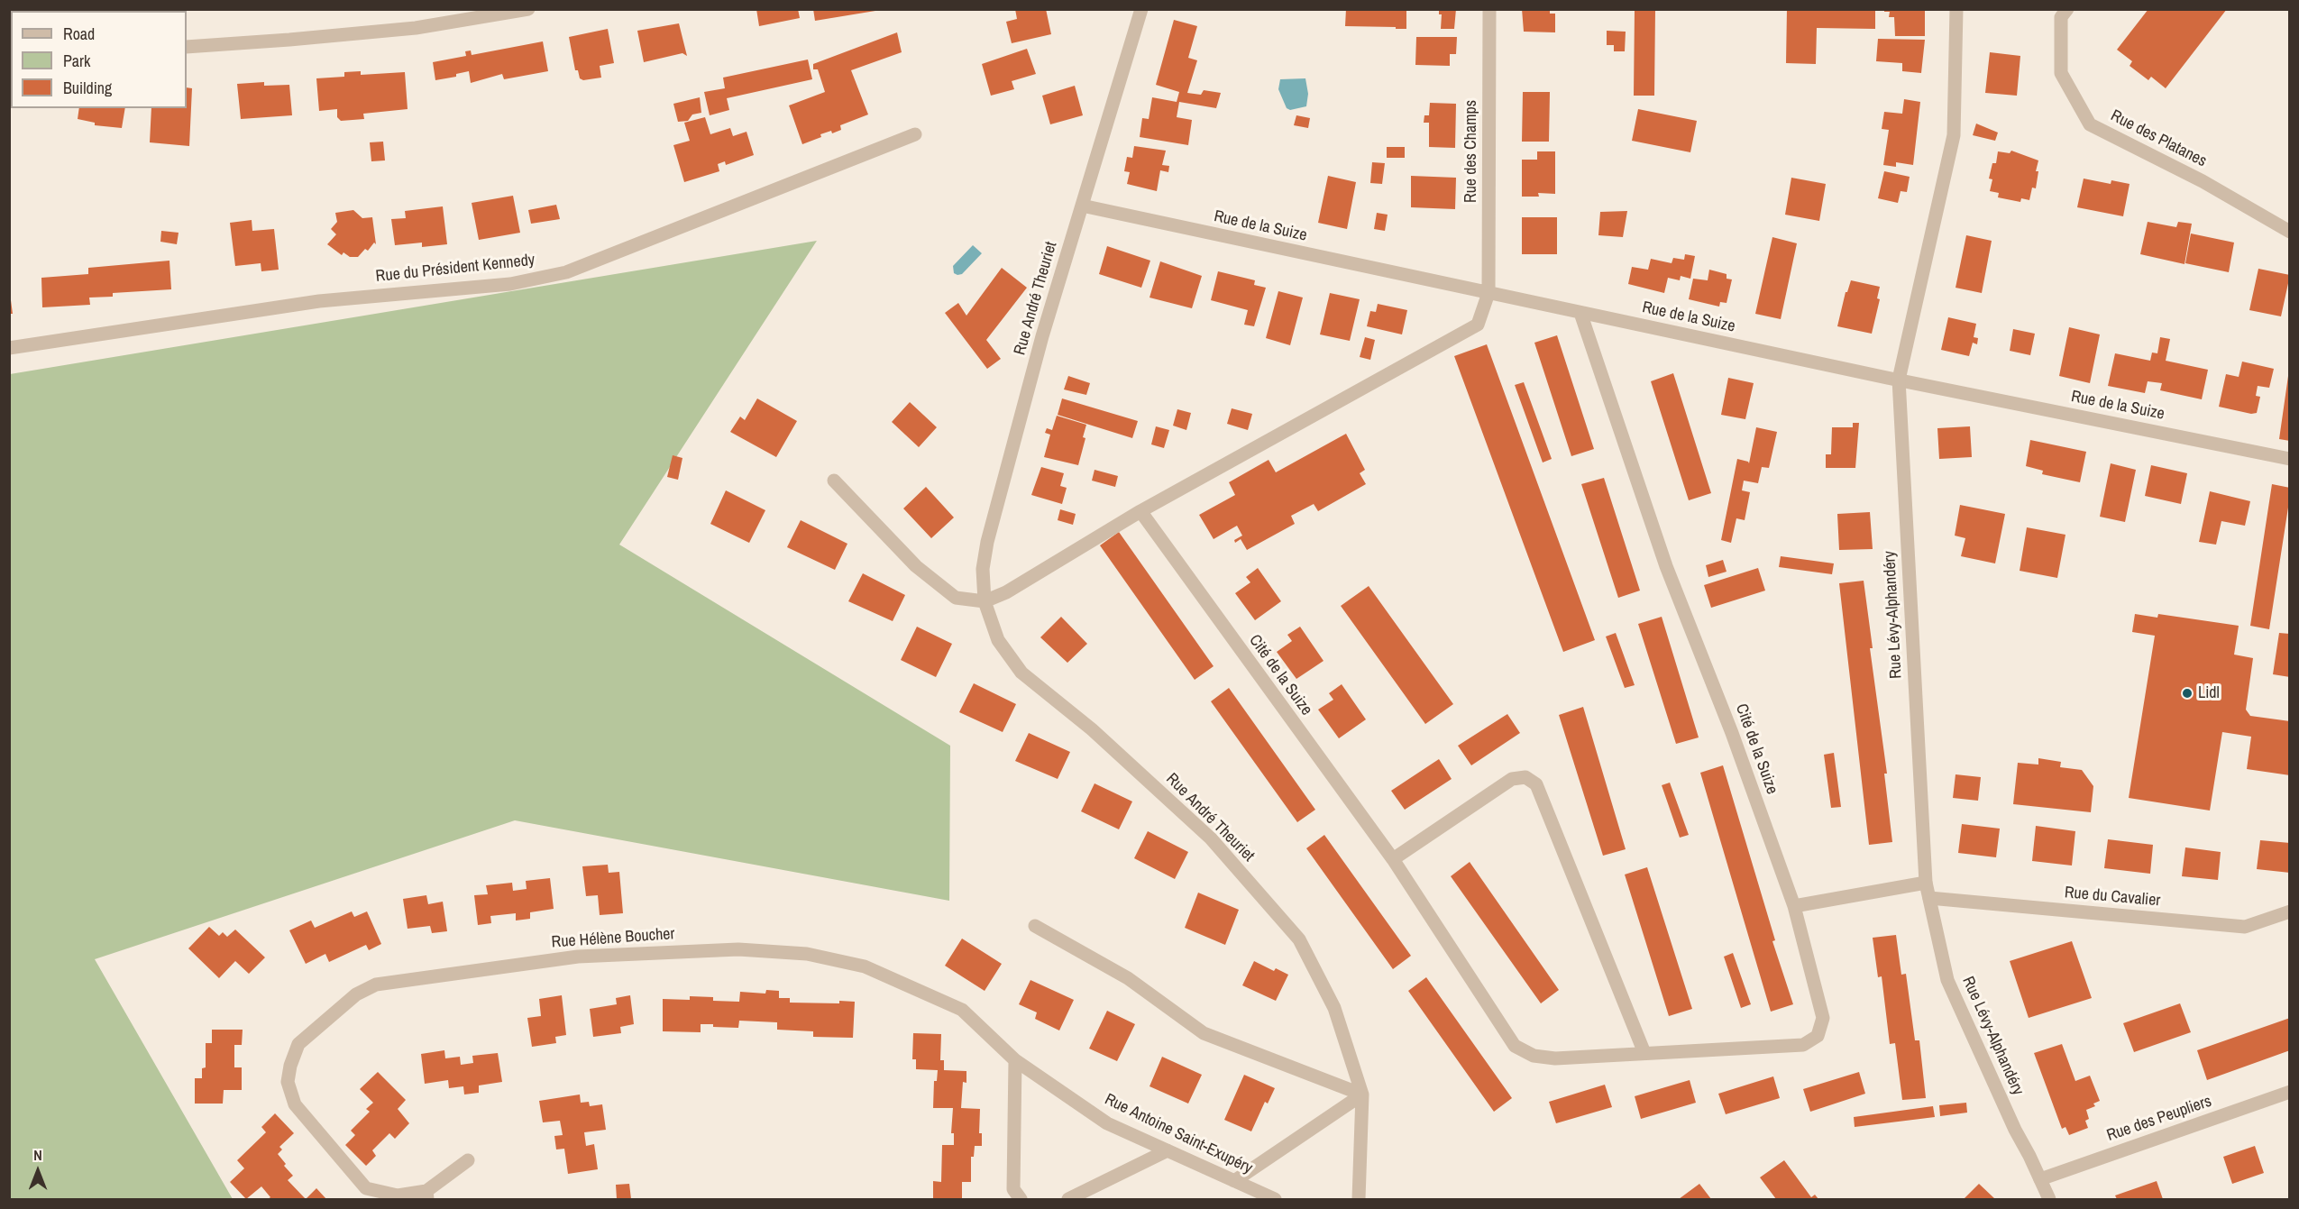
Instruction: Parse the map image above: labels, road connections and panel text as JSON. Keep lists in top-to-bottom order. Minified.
{"streets":{"street":["Rue des Platanes","Rue des Champs","Rue de la Suize","Rue du Président Kennedy","Rue André Theuriet","Rue Lévy-Alphandéry","Cité de la Suize","Rue du Cavalier","Rue Hélène Boucher","Rue des Peupliers","Rue Antoine Saint-Exupéry"]},"crossings":[["Rue des Champs","Rue de la Suize"],["Rue de la Suize","Rue André Theuriet"],["Rue de la Suize","Rue Lévy-Alphandéry"],["Rue de la Suize","Cité de la Suize"],["Rue Lévy-Alphandéry","Rue du Cavalier"],["Rue Lévy-Alphandéry","Rue des Peupliers"],["Rue Hélène Boucher","Rue Antoine Saint-Exupéry"]],"places":["Lidl"],"legend":["Road","Park","Building"],"north":"top"}
